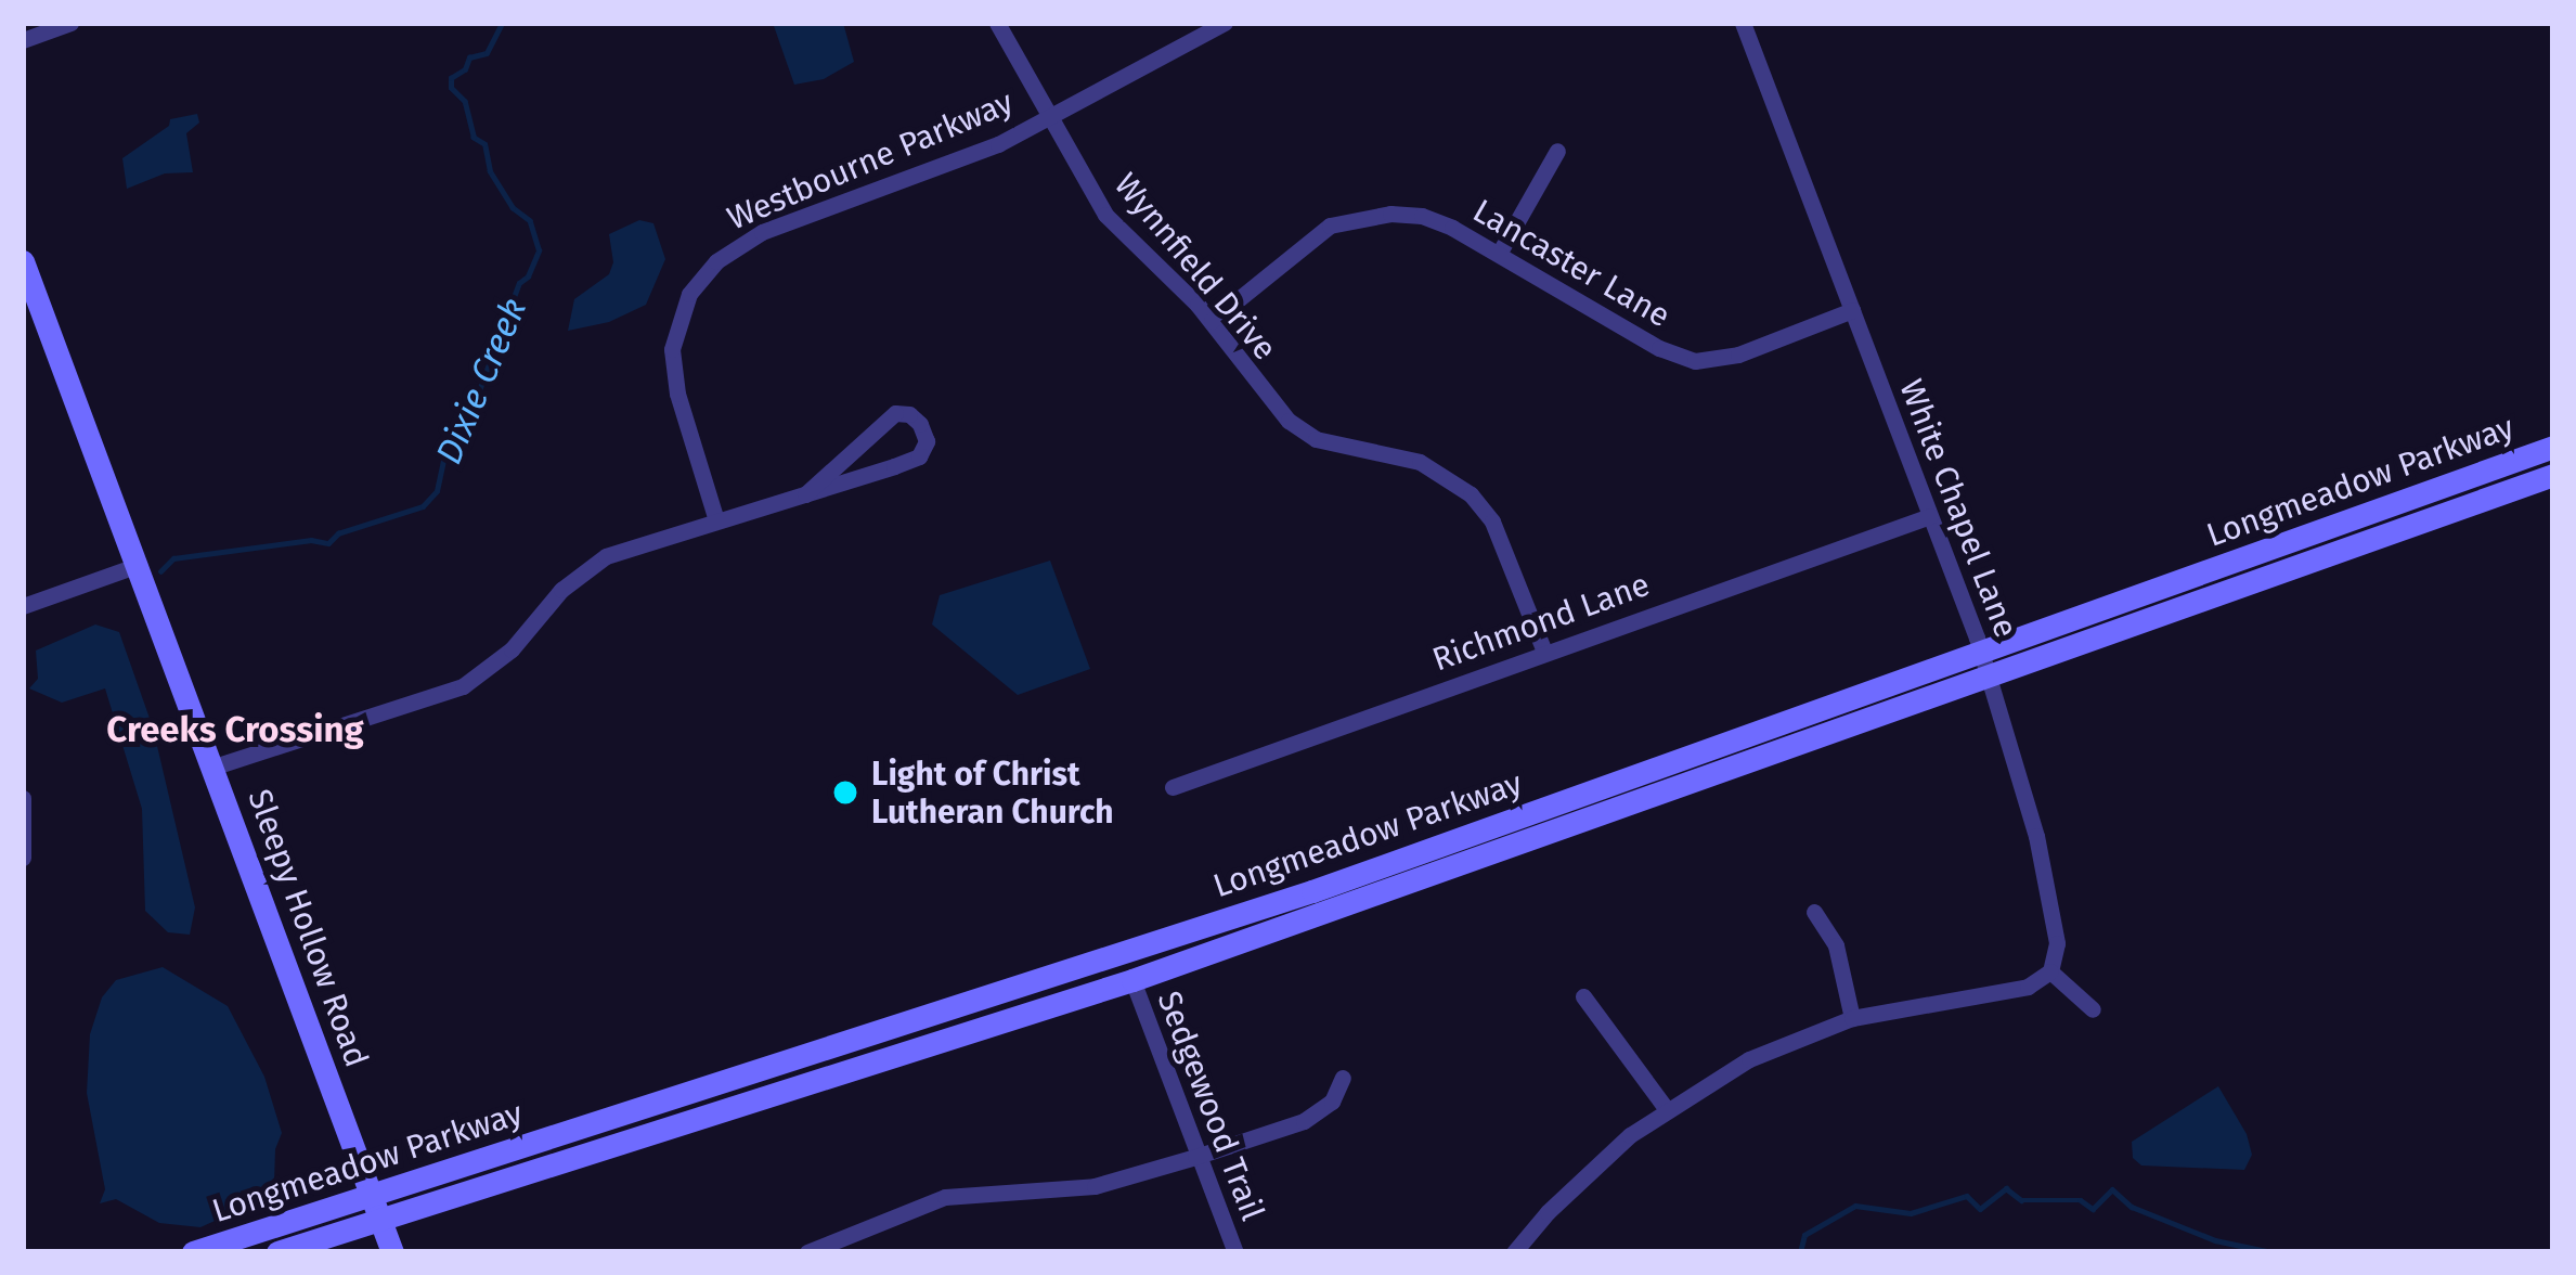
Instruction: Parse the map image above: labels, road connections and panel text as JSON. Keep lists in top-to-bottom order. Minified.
{"streets":{"street":["Westbourne Parkway","Lancaster Lane","Wynnfield Drive","Longmeadow Parkway","White Chapel Lane","Richmond Lane","Sleepy Hollow Road","Sedgewood Trail"]},"crossings":[["Westbourne Parkway","Wynnfield Drive"],["Lancaster Lane","Wynnfield Drive"],["Lancaster Lane","White Chapel Lane"],["Wynnfield Drive","Richmond Lane"],["Longmeadow Parkway","White Chapel Lane"],["Longmeadow Parkway","Sleepy Hollow Road"],["Longmeadow Parkway","Sedgewood Trail"],["White Chapel Lane","Richmond Lane"]],"districts":["Creeks Crossing"],"water":["Dixie Creek"],"places":["Light of Christ Lutheran Church"]}
